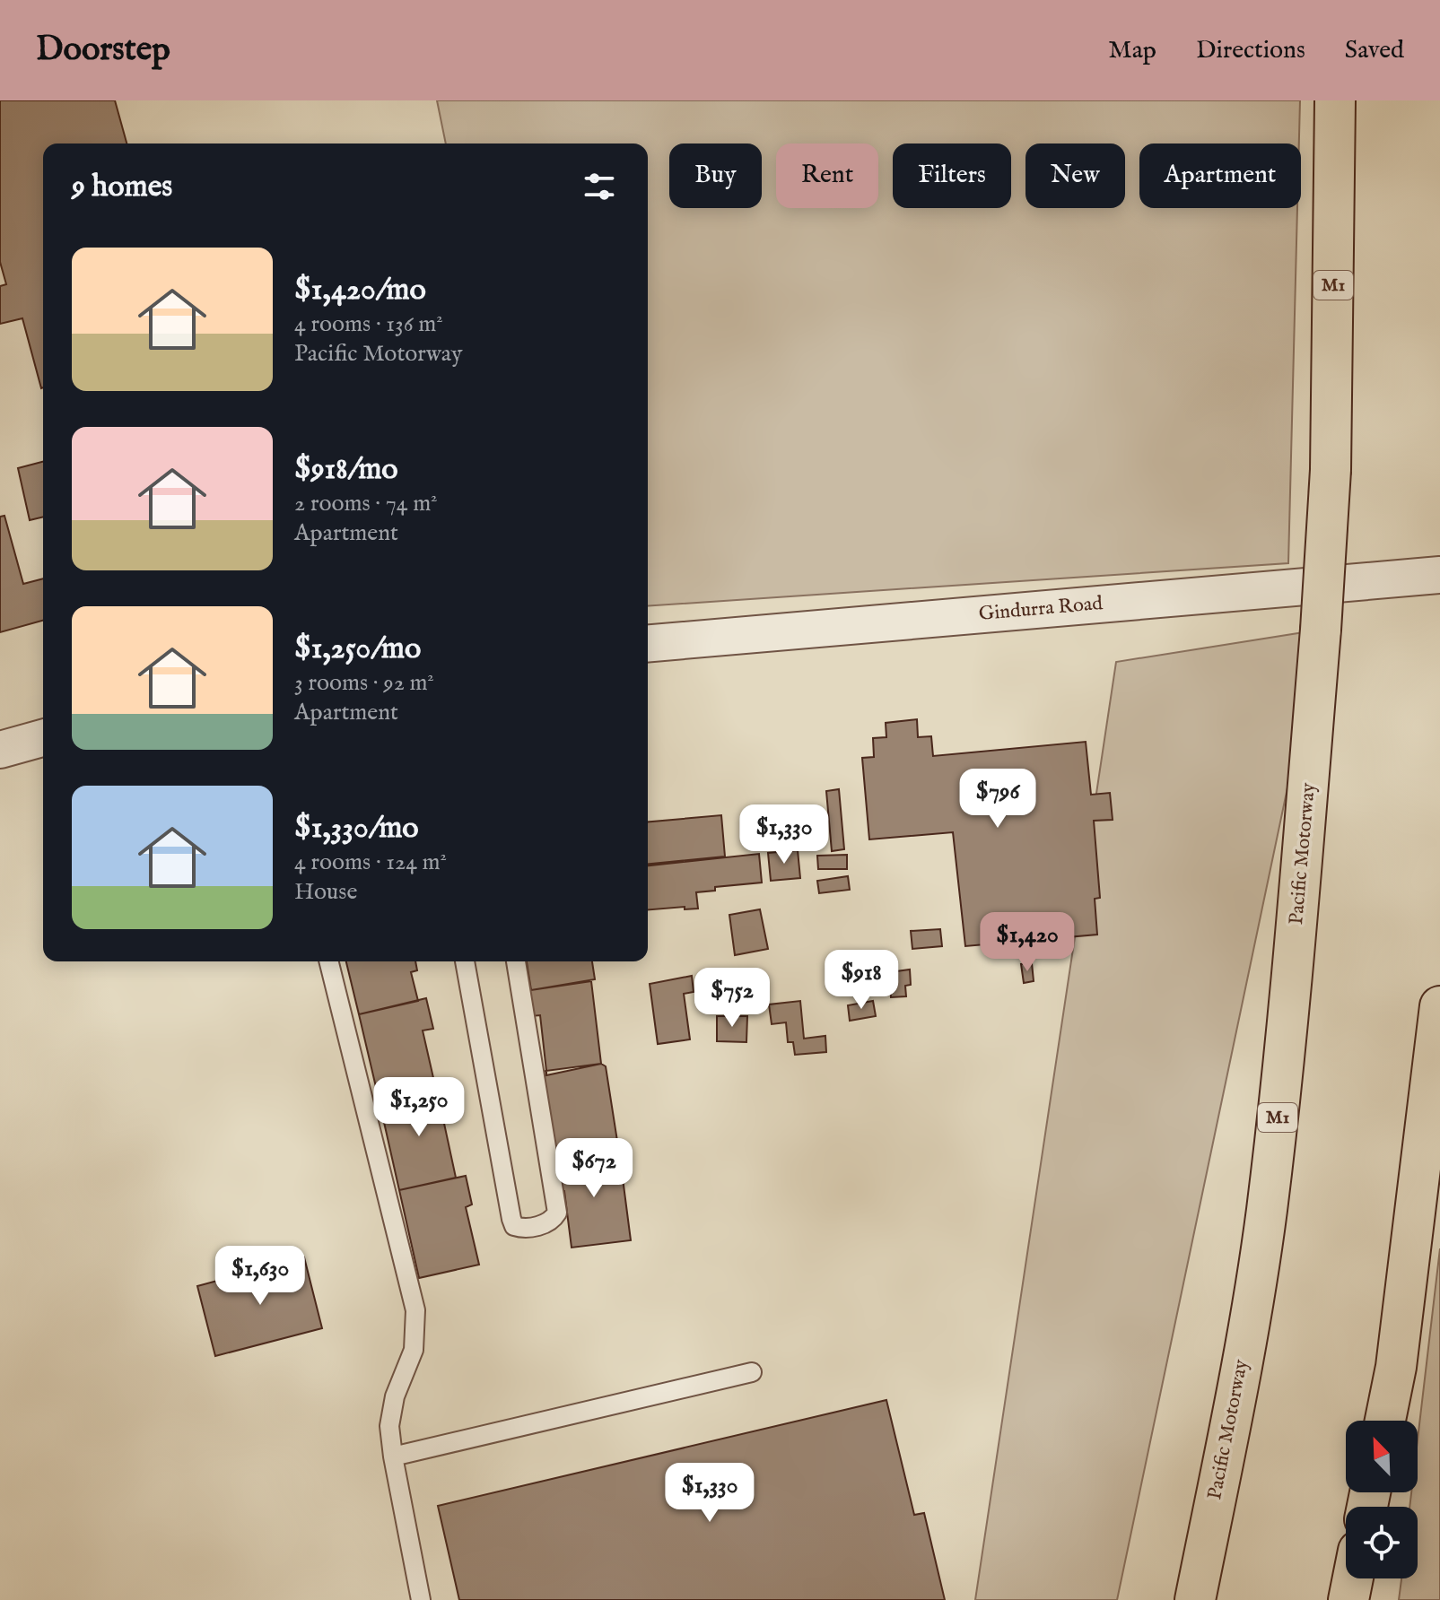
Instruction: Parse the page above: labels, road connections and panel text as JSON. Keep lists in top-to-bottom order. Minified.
{"streets":{"highway":["M1","Pacific Motorway"],"street":["Gindurra Road"]},"north":"top left","page":{"header":"Doorstep","nav":["Map","Directions","Saved"],"chip":["Buy","Rent","Filters","New","Apartment"],"heading":"9 homes","list":[{"name":"$1,420/mo","note":"4 rooms · 136 m² · Pacific Motorway"},{"name":"$918/mo","note":"2 rooms · 74 m² · Apartment"},{"name":"$1,250/mo","note":"3 rooms · 92 m² · Apartment"},{"name":"$1,330/mo","note":"4 rooms · 124 m² · House"}],"price":["$796","$1,330","$1,420","$918","$752","$1,250","$672","$1,630","$1,330"]}}
